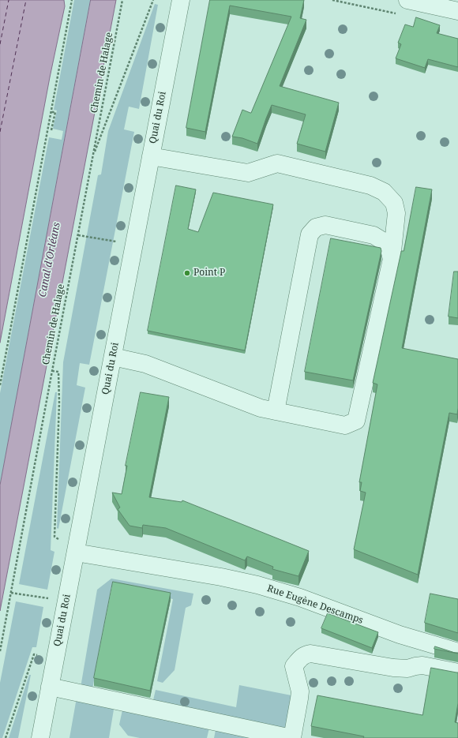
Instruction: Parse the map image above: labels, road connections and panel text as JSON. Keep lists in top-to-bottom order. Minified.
{"streets":{"street":["Quai du Roi","Rue Eugène Descamps"],"path":["Chemin de Halage"]},"crossings":[["Quai du Roi","Rue Eugène Descamps"]],"water":["Canal d'Orléans"],"places":["Point P"]}
